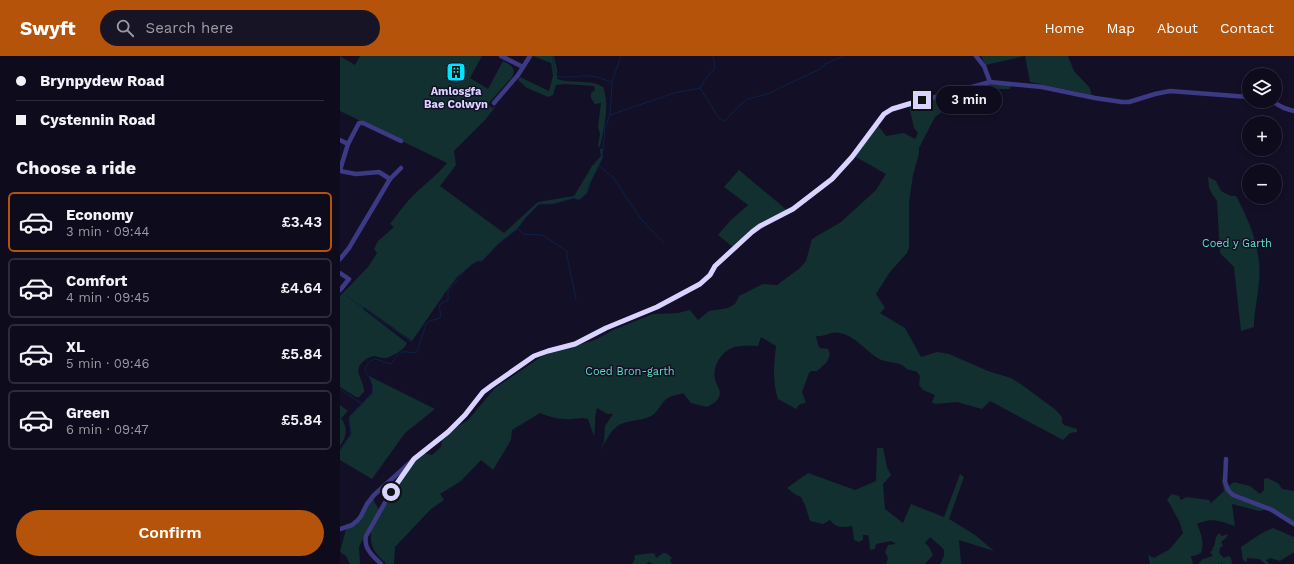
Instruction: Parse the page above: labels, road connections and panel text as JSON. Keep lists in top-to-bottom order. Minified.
{"parks":["Coed y Garth","Coed Bron-garth"],"places":{"building":["Amlosgfa Bae Colwyn"]},"page":{"header":"Swyft","search":"Search here","nav":["Home","Map","About","Contact"],"banner":["Brynpydew Road","Cystennin Road"],"map_buttons":["+","−"],"bubble":"3 min","heading":"Choose a ride","list":[{"name":"Economy","note":"3 min · 09:44","value":"£3.43"},{"name":"Comfort","note":"4 min · 09:45","value":"£4.64"},{"name":"XL","note":"5 min · 09:46","value":"£5.84"},{"name":"Green","note":"6 min · 09:47","value":"£5.84"}],"buttons":"Confirm"}}
